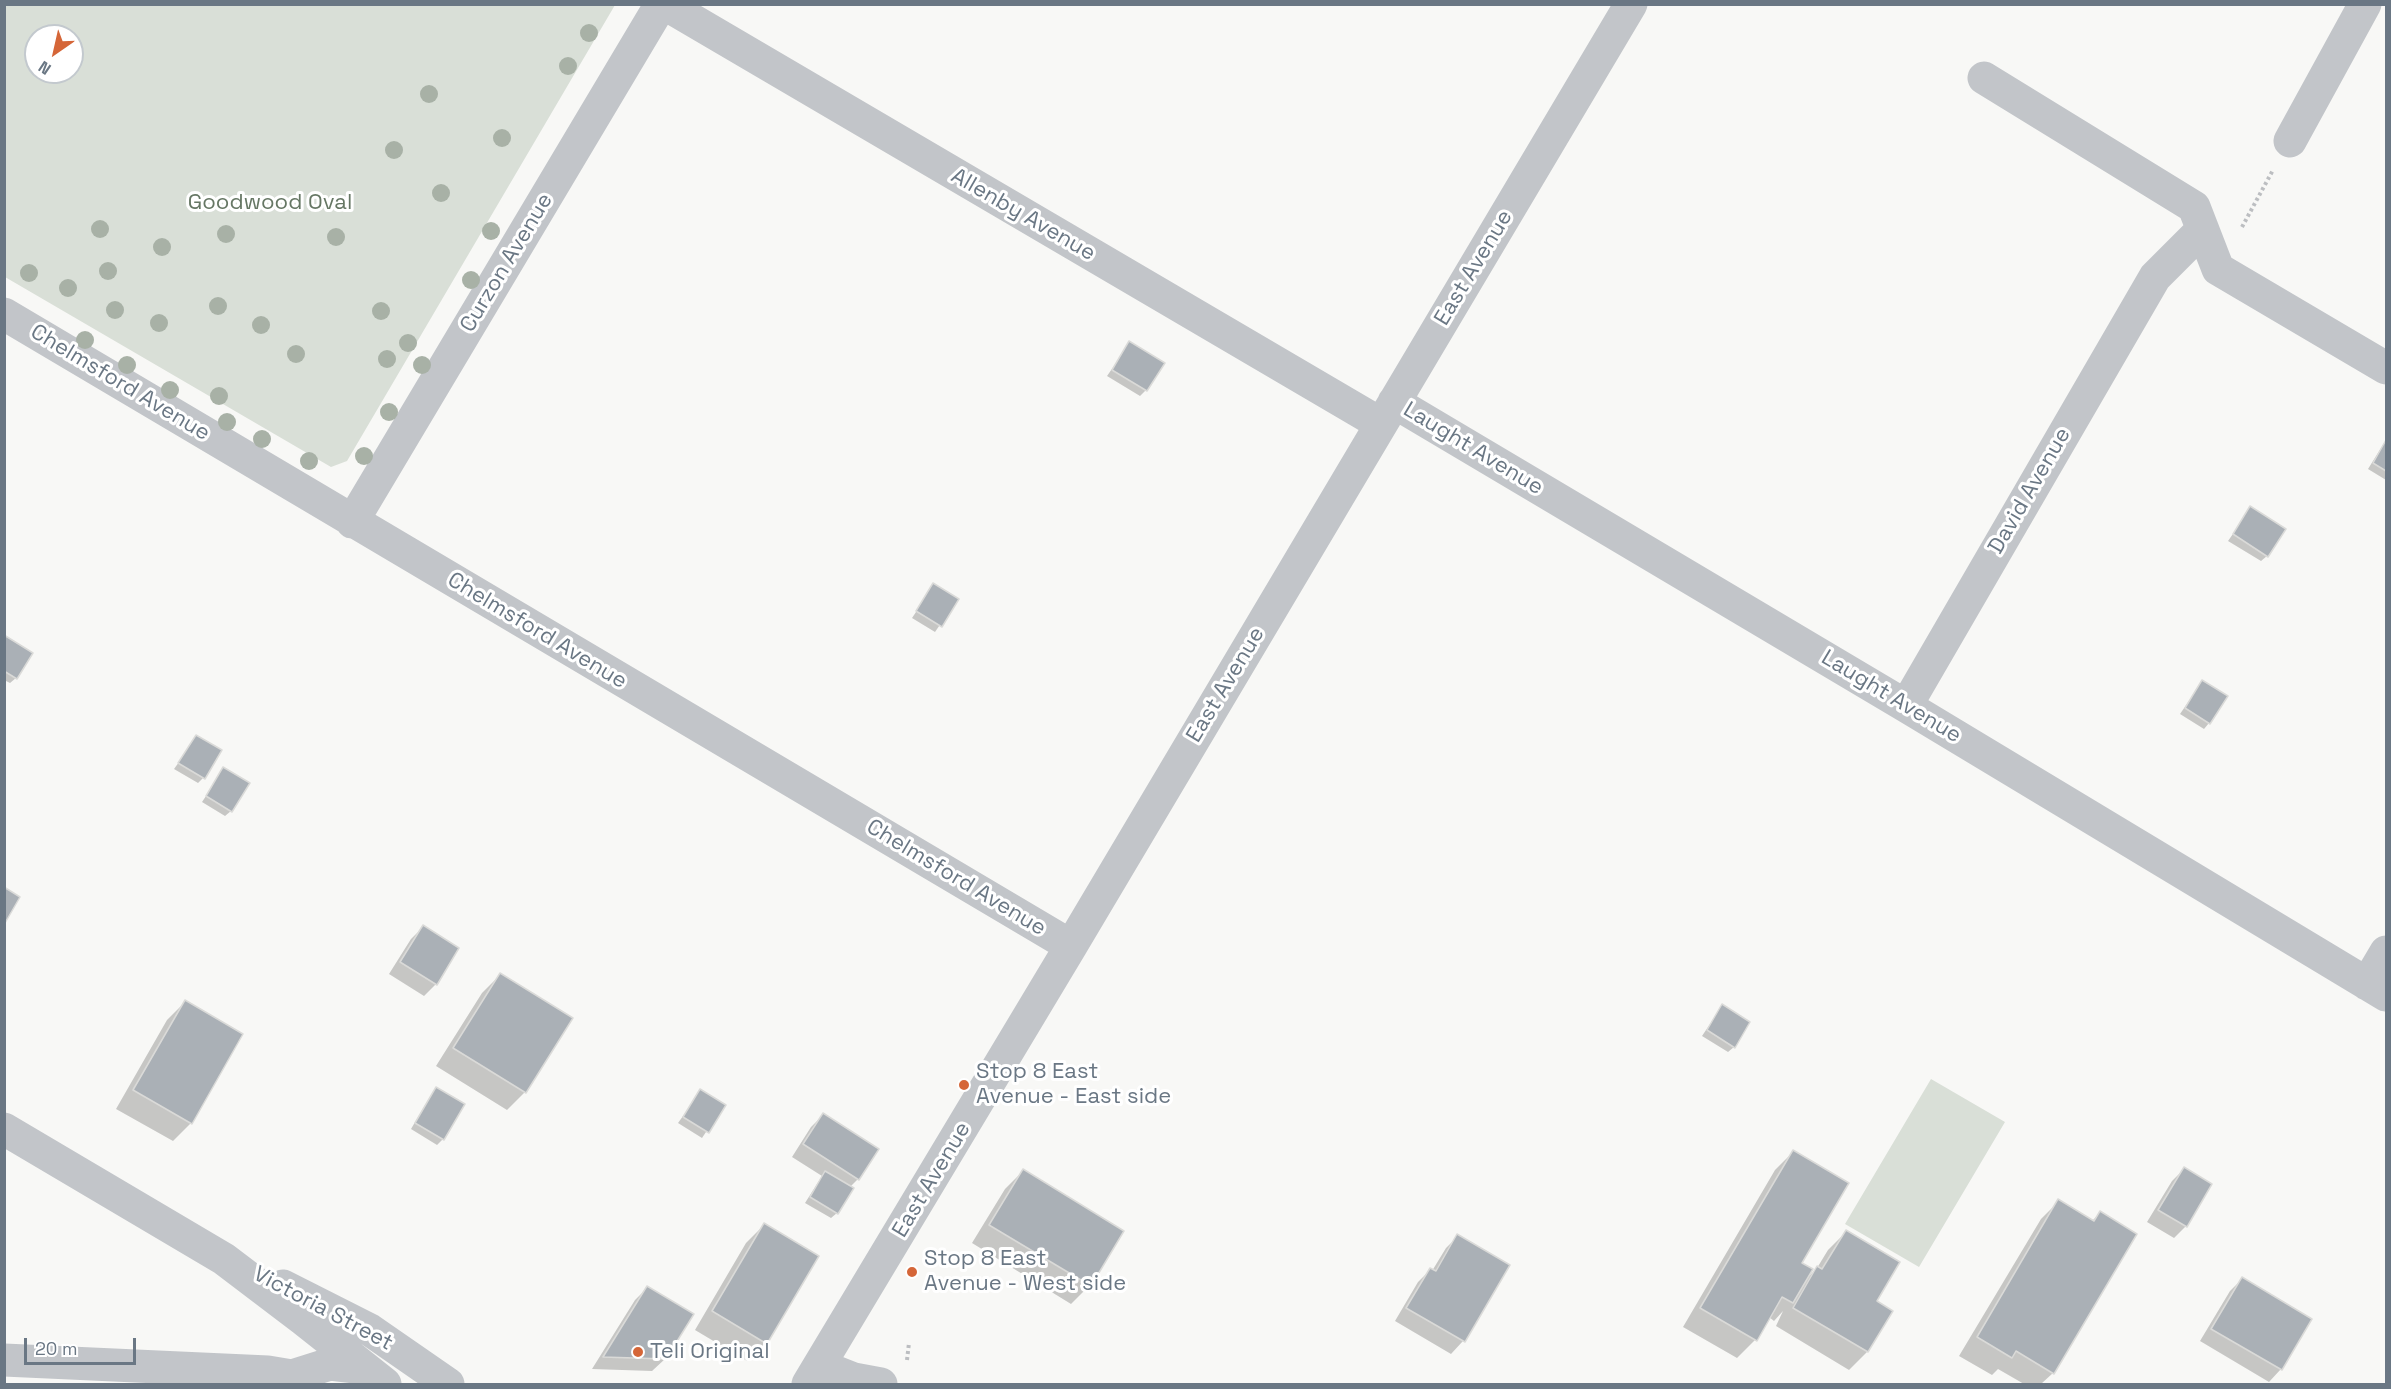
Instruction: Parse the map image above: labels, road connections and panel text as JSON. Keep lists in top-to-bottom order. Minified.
{"streets":{"street":["Allenby Avenue","Curzon Avenue","East Avenue","Chelmsford Avenue","Laught Avenue","David Avenue","Victoria Street"]},"crossings":[["Allenby Avenue","Curzon Avenue"],["Allenby Avenue","East Avenue"],["Allenby Avenue","Laught Avenue"],["Curzon Avenue","Chelmsford Avenue"],["East Avenue","Chelmsford Avenue"],["East Avenue","Laught Avenue"],["Laught Avenue","David Avenue"]],"parks":["Goodwood Oval"],"places":["Stop 8 East Avenue - East side","Stop 8 East Avenue - West side","Teli Original"],"scale_bar":"20 m","north":"bottom left"}
